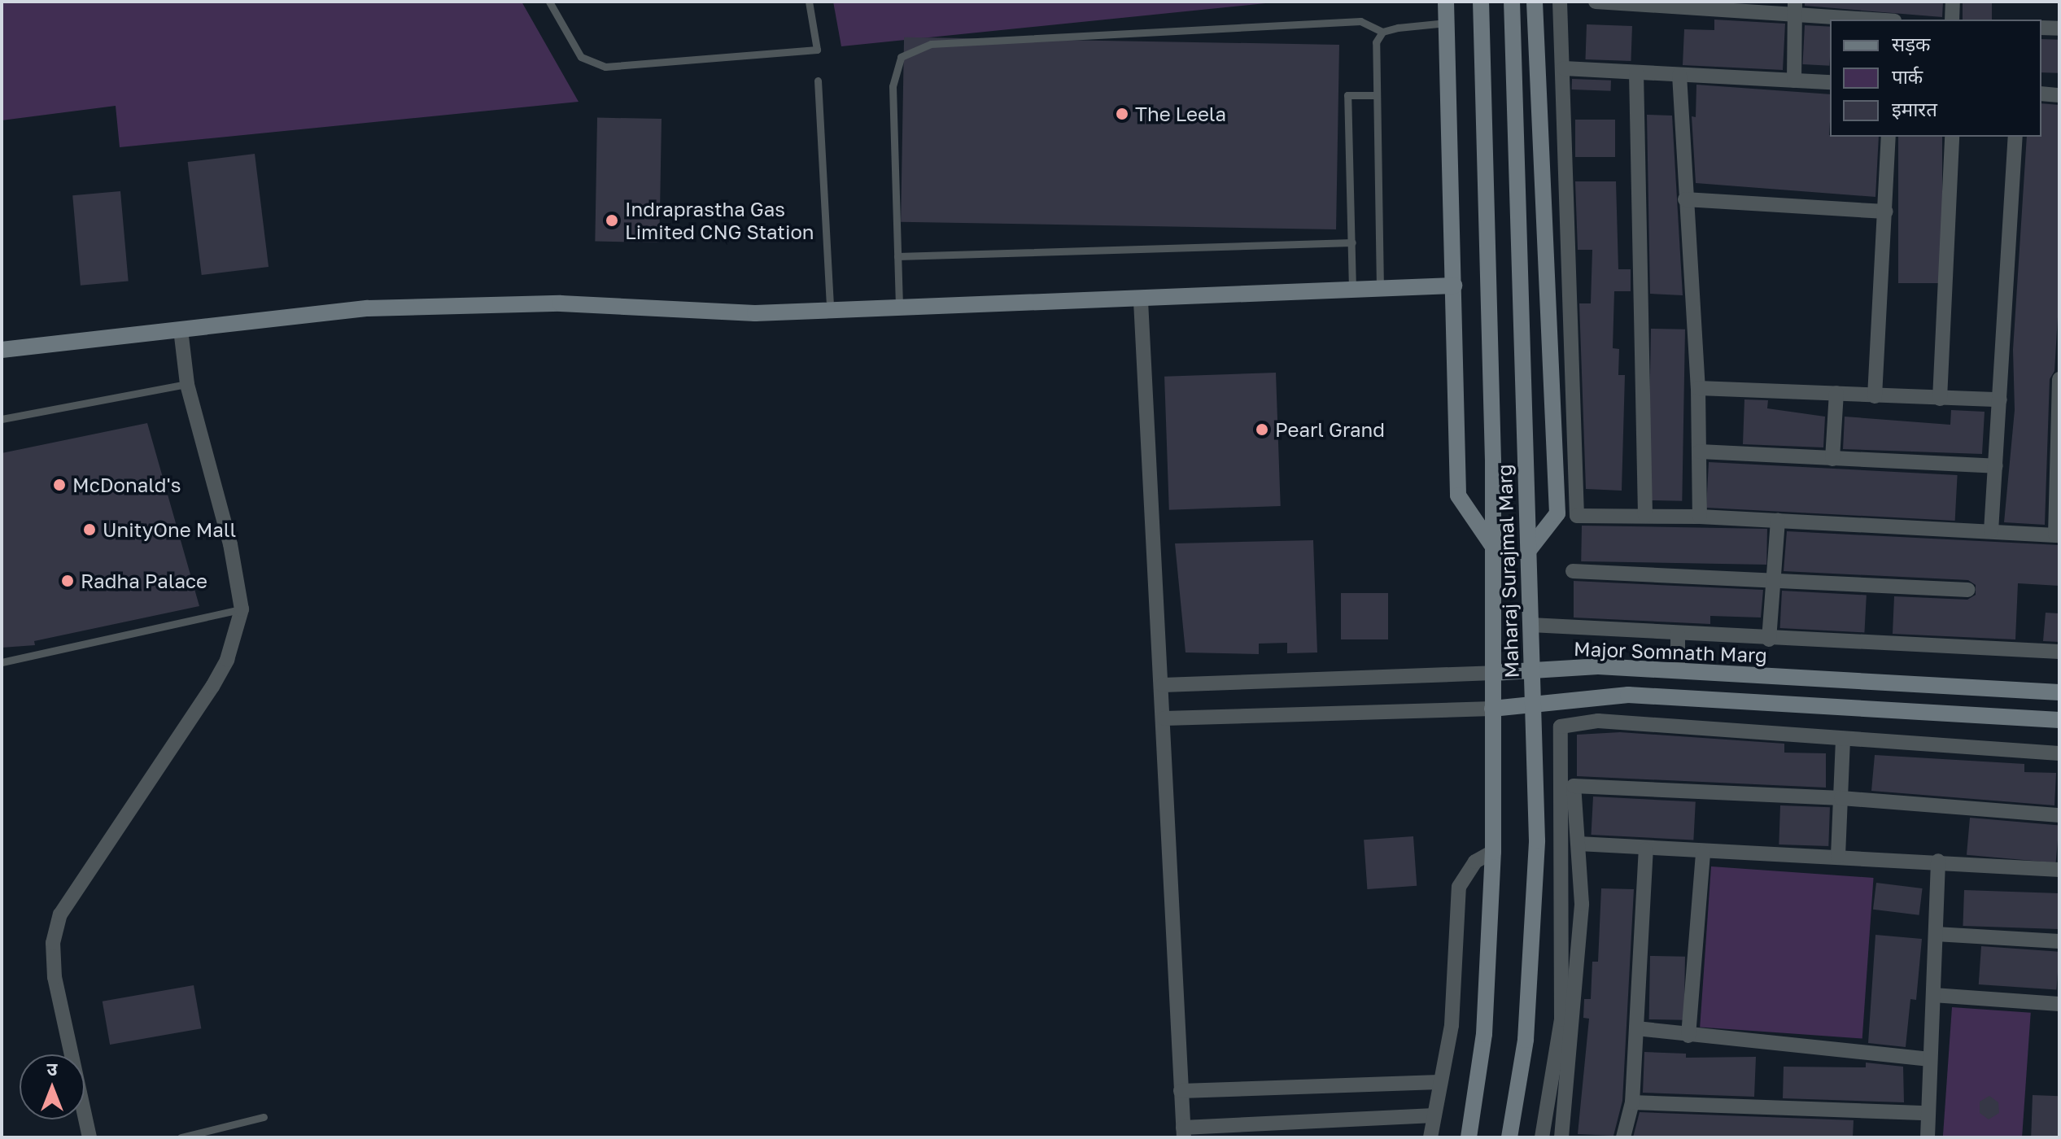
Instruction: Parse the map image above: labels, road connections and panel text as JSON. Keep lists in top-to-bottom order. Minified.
{"streets":{"main road":["Maharaj Surajmal Marg","Major Somnath Marg"]},"crossings":[["Maharaj Surajmal Marg","Major Somnath Marg"]],"places":["The Leela","Indraprastha Gas Limited CNG Station","Pearl Grand","McDonald's","UnityOne Mall","Radha Palace"],"legend":["सड़क","पार्क","इमारत"],"north":"top"}
